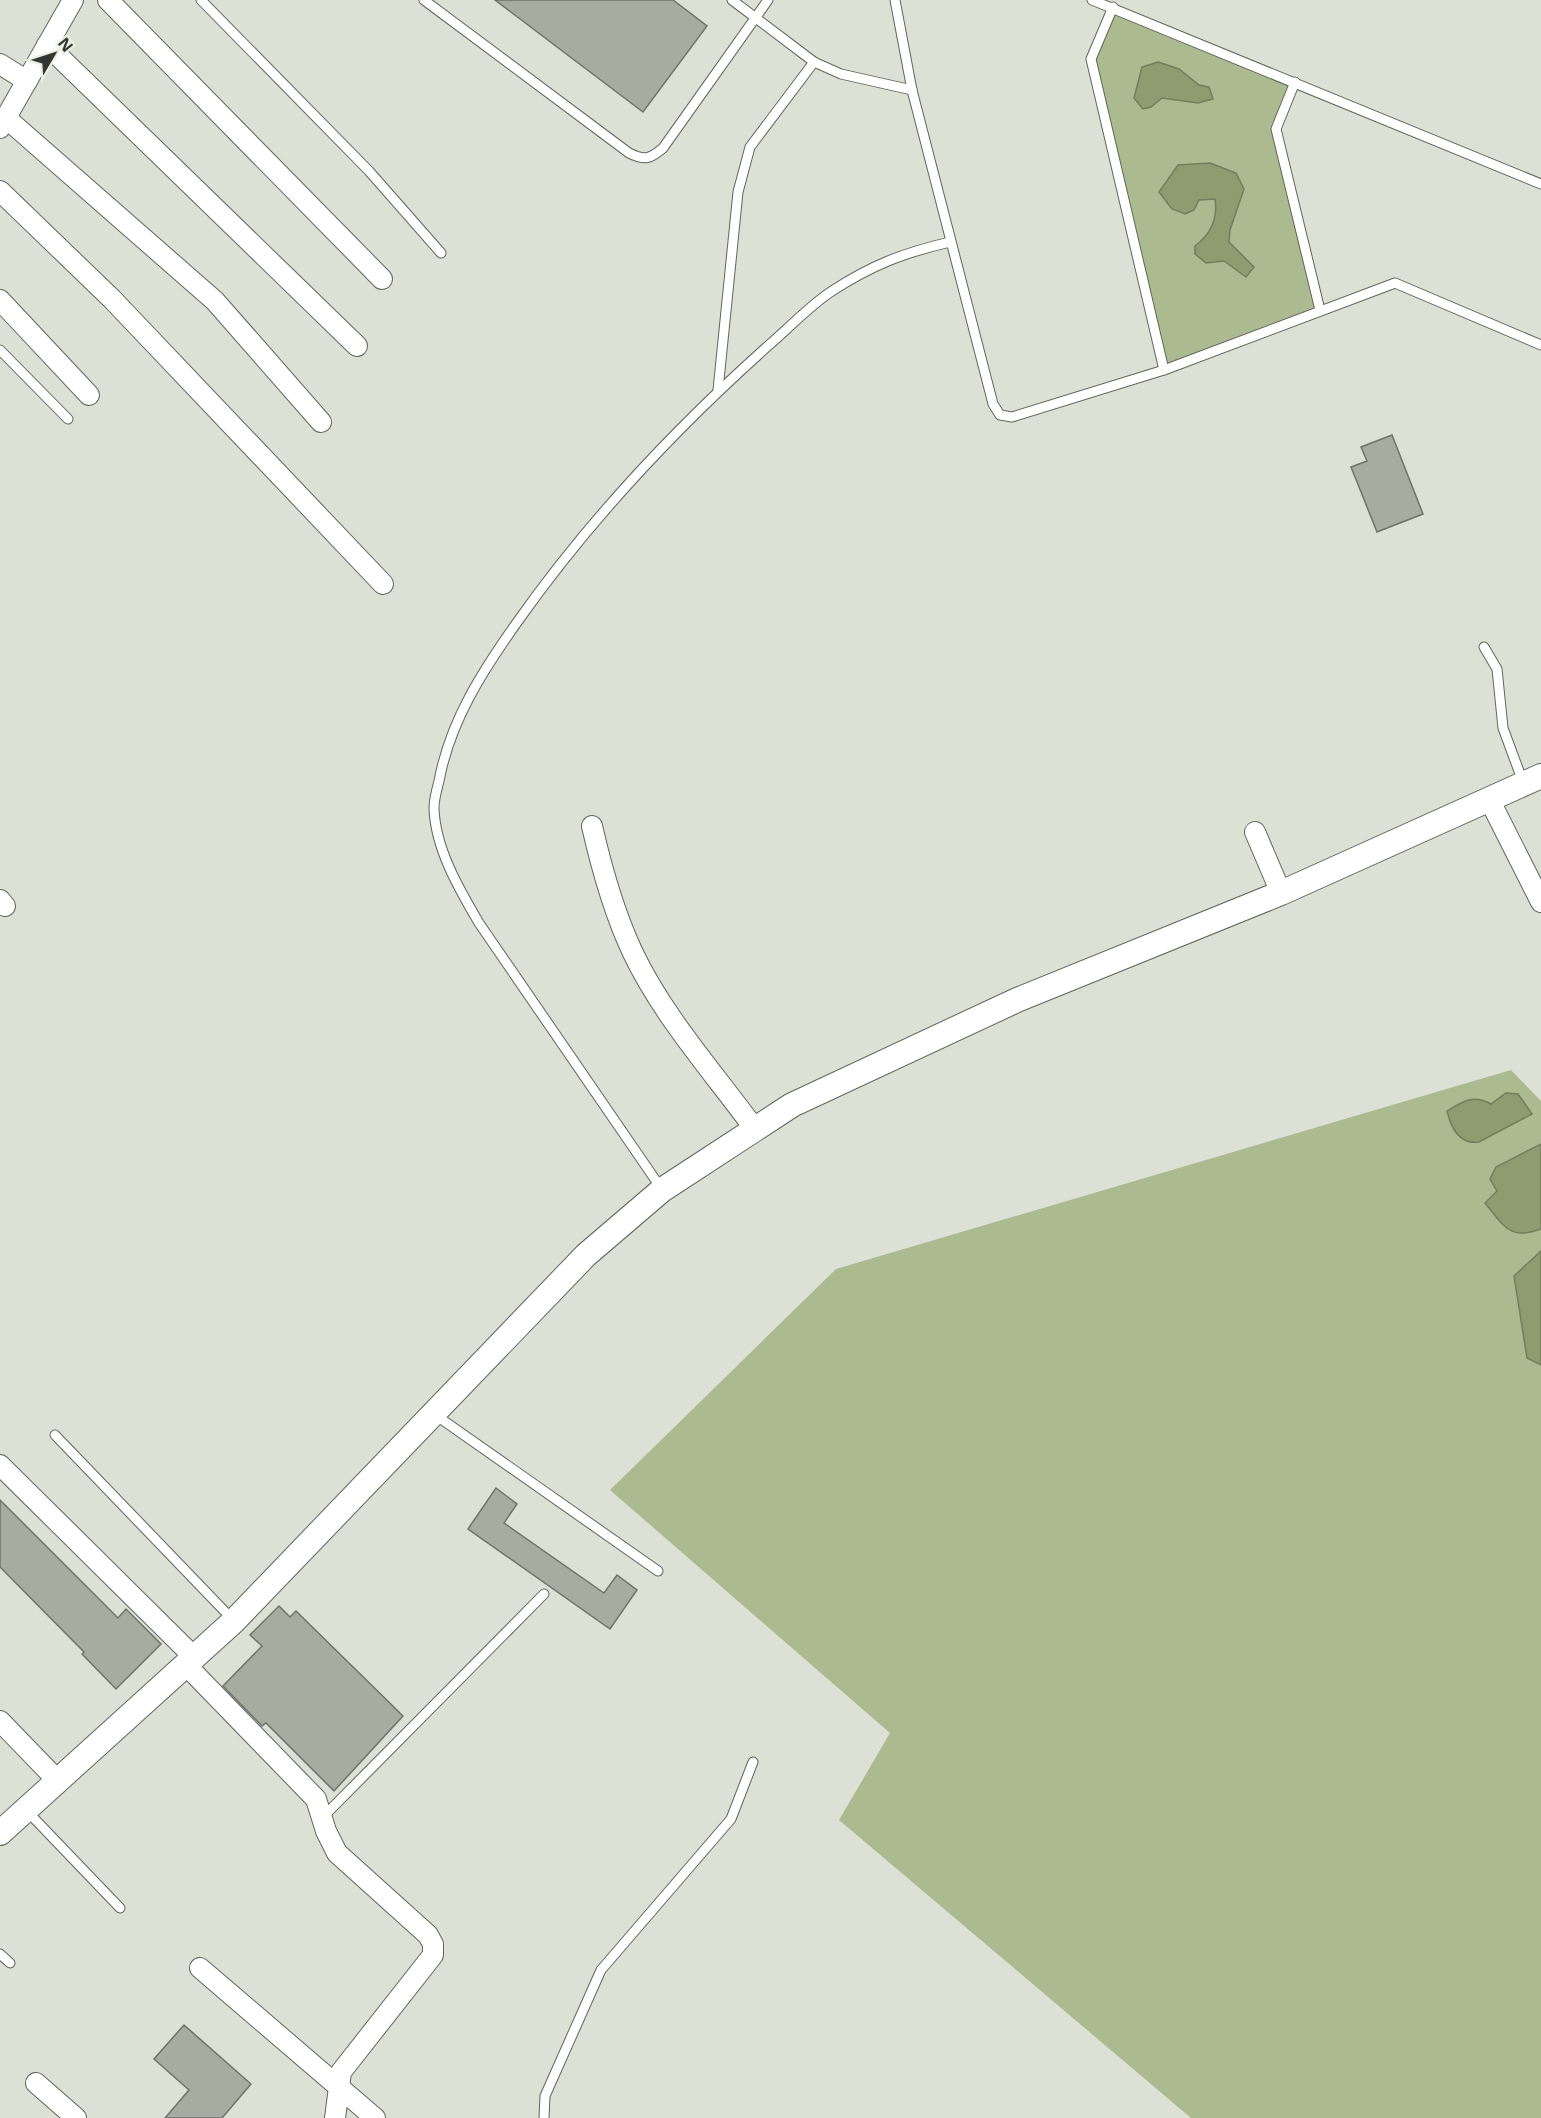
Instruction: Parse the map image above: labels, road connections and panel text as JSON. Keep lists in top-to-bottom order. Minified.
{"north":"top right"}
